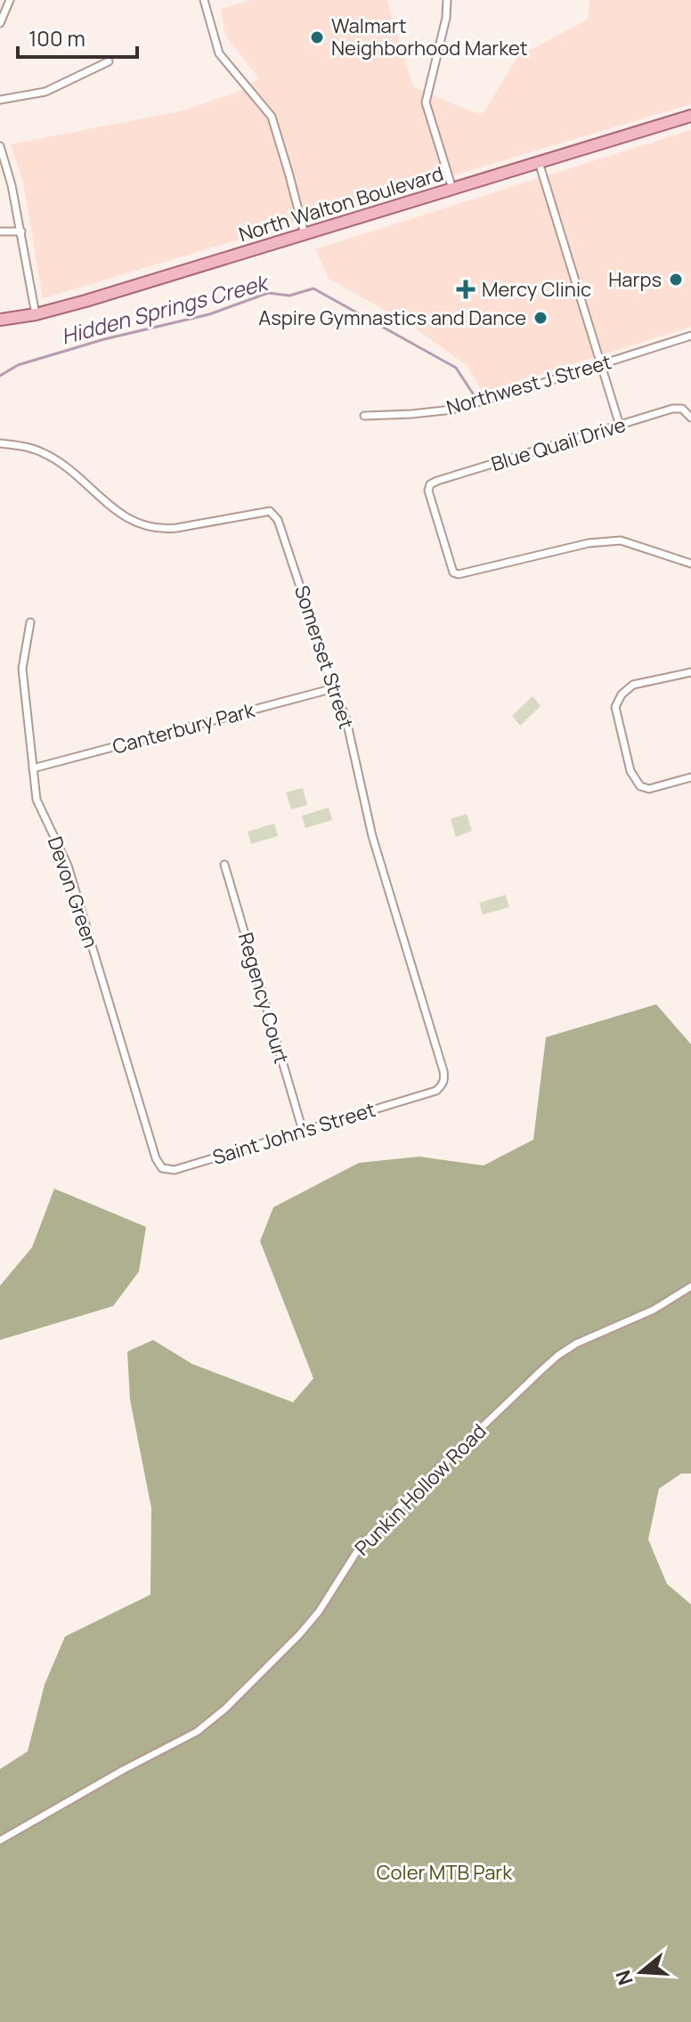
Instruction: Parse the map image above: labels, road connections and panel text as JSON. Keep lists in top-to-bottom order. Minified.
{"streets":{"main road":["North Walton Boulevard"],"street":["Northwest J Street","Blue Quail Drive","Somerset Street","Canterbury Park","Devon Green","Regency Court","Saint John's Street","Punkin Hollow Road"]},"crossings":[["Somerset Street","Canterbury Park"],["Somerset Street","Saint John's Street"],["Canterbury Park","Devon Green"],["Devon Green","Saint John's Street"],["Regency Court","Saint John's Street"]],"water":["Hidden Springs Creek"],"parks":["Coler MTB Park"],"places":{"other":["Walmart Neighborhood Market","Harps","Aspire Gymnastics and Dance"],"health":["Mercy Clinic"]},"scale_bar":"100 m","north":"left"}
